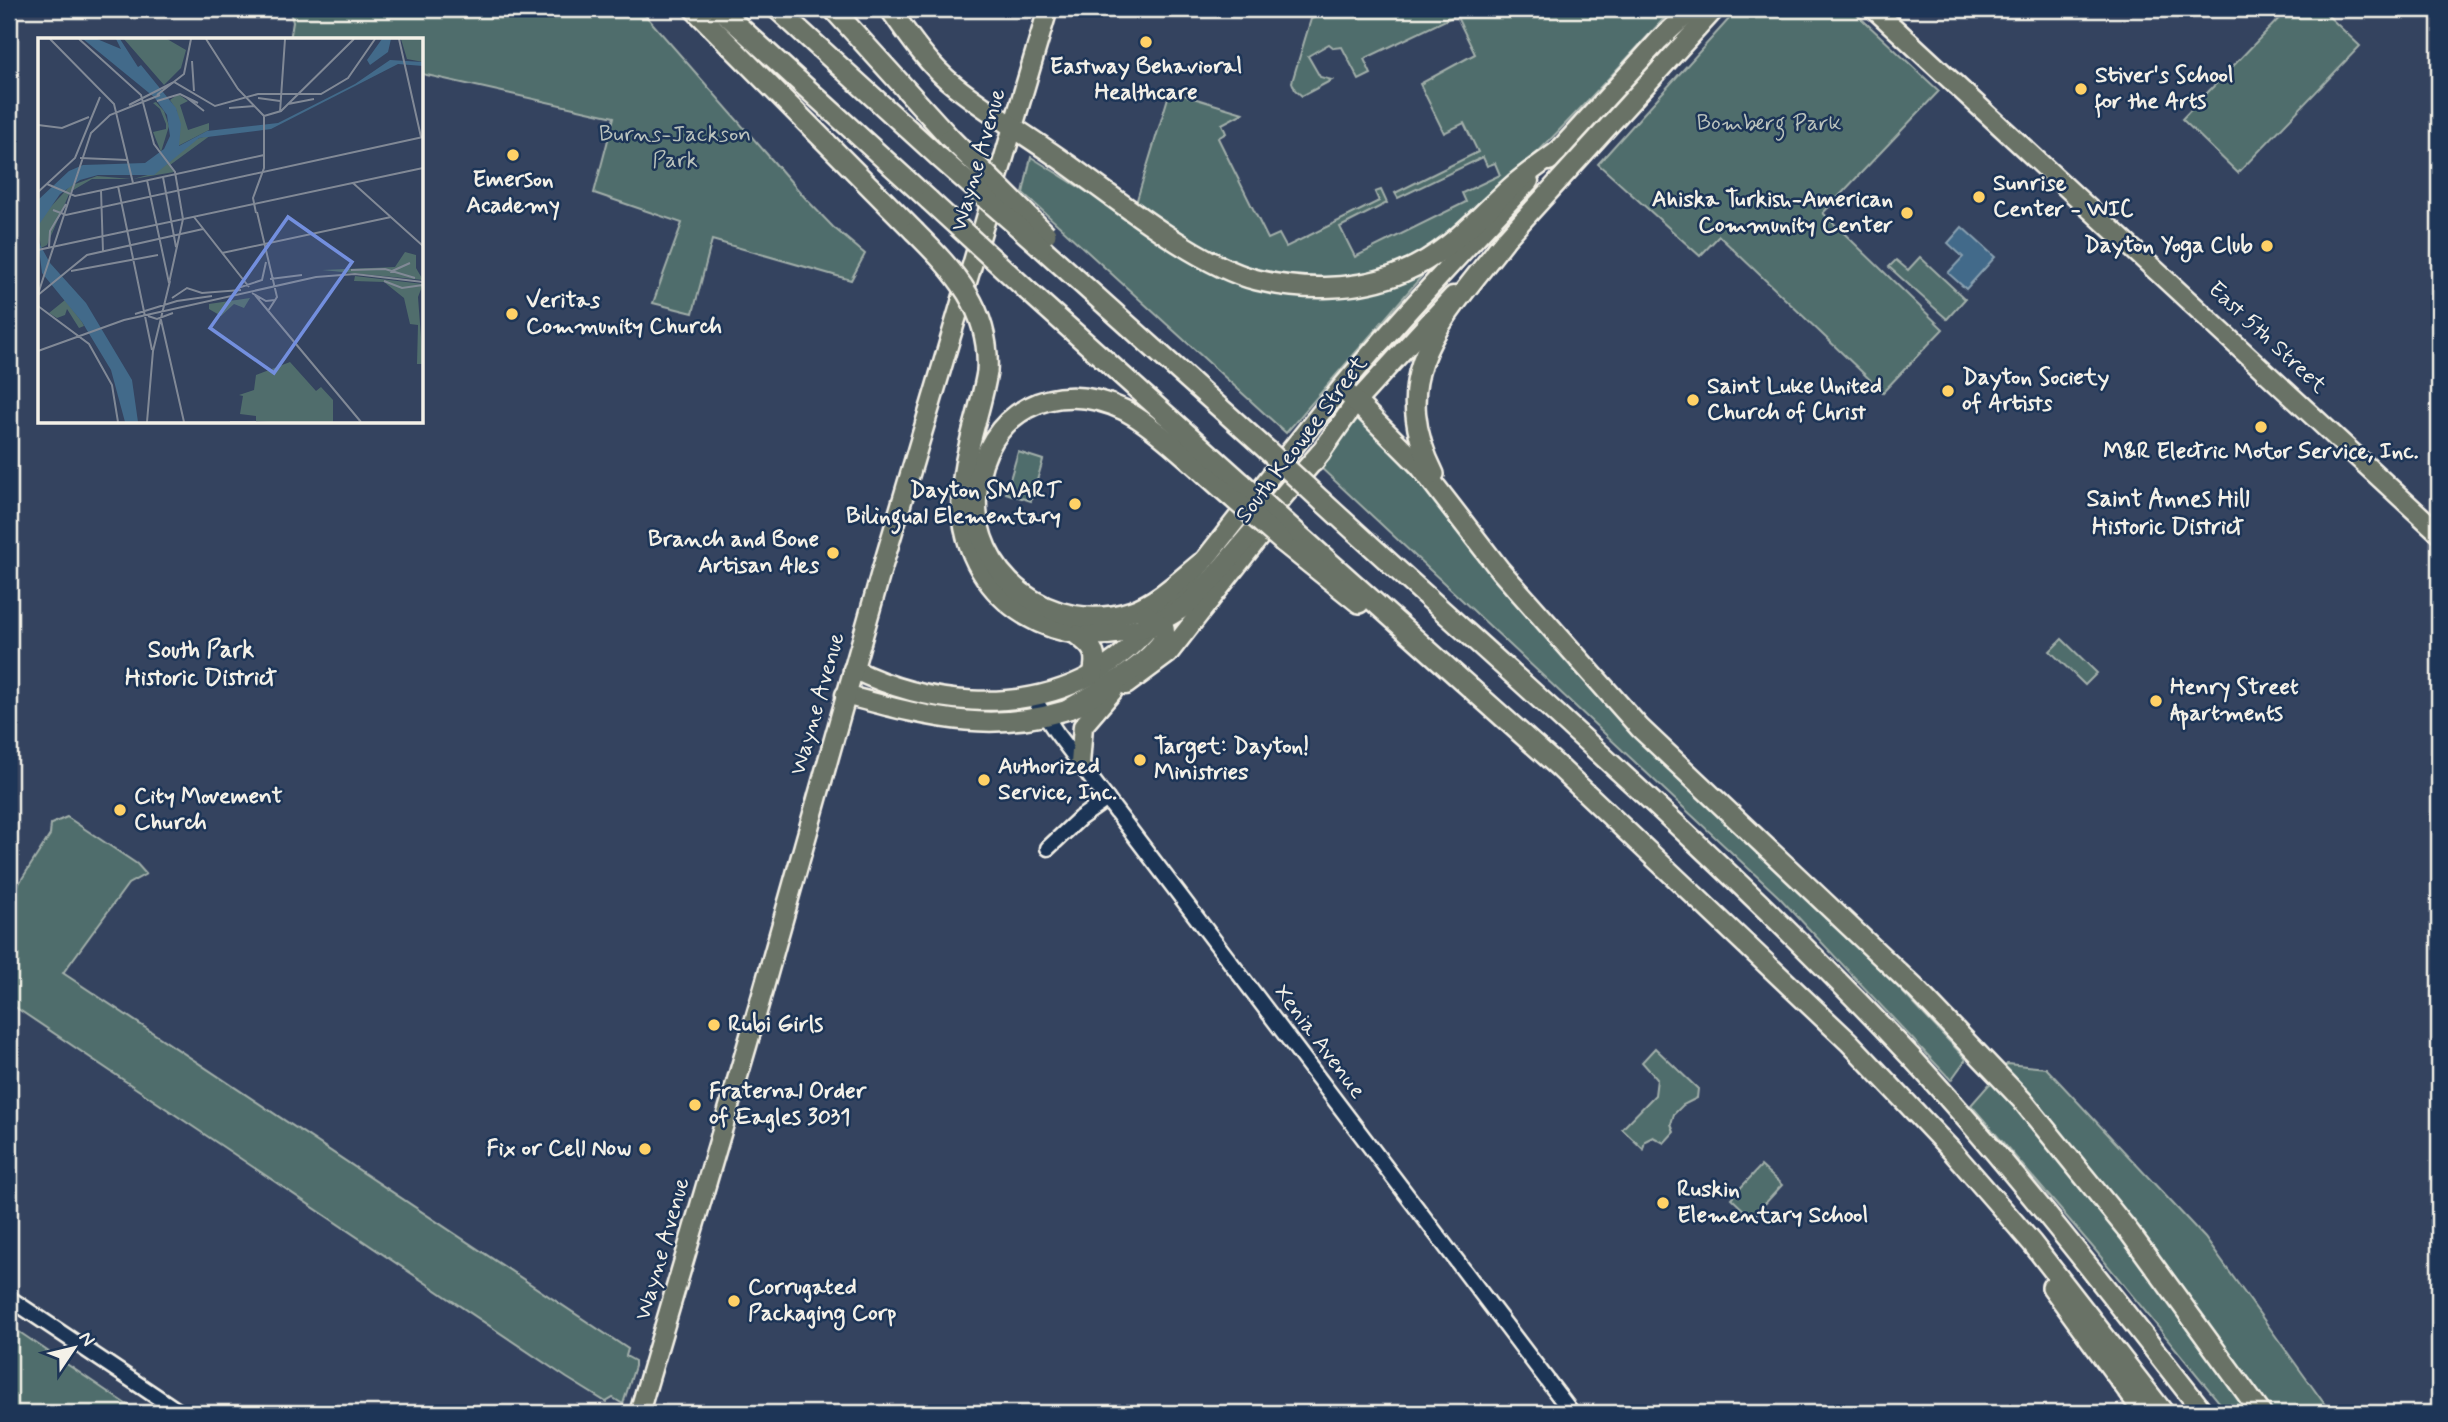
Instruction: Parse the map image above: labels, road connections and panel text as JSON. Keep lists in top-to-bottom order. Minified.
{"streets":{"main road":["Wayne Avenue","East 5th Street","South Keowee Street"],"street":["Xenia Avenue"]},"crossings":[["Wayne Avenue","South Keowee Street"],["South Keowee Street","Xenia Avenue"]],"districts":["Saint Annes Hill Historic District","South Park Historic District"],"parks":["Bomberg Park","Burns-Jackson Park"],"places":["Eastway Behavioral Healthcare","Stiver's School for the Arts","Emerson Academy","Sunrise Center - WIC","Ahiska Turkish-American Community Center","Dayton Yoga Club","Veritas Community Church","Dayton Society of Artists","Saint Luke United Church of Christ","M&R Electric Motor Service, Inc.","Dayton SMART Bilingual Elementary","Branch and Bone Artisan Ales","Henry Street Apartments","Target: Dayton! Ministries","Authorized Service, Inc.","City Movement Church","Rubi Girls","Fraternal Order of Eagles 3031","Fix or Cell Now","Ruskin Elementary School","Corrugated Packaging Corp"],"north":"top right"}
